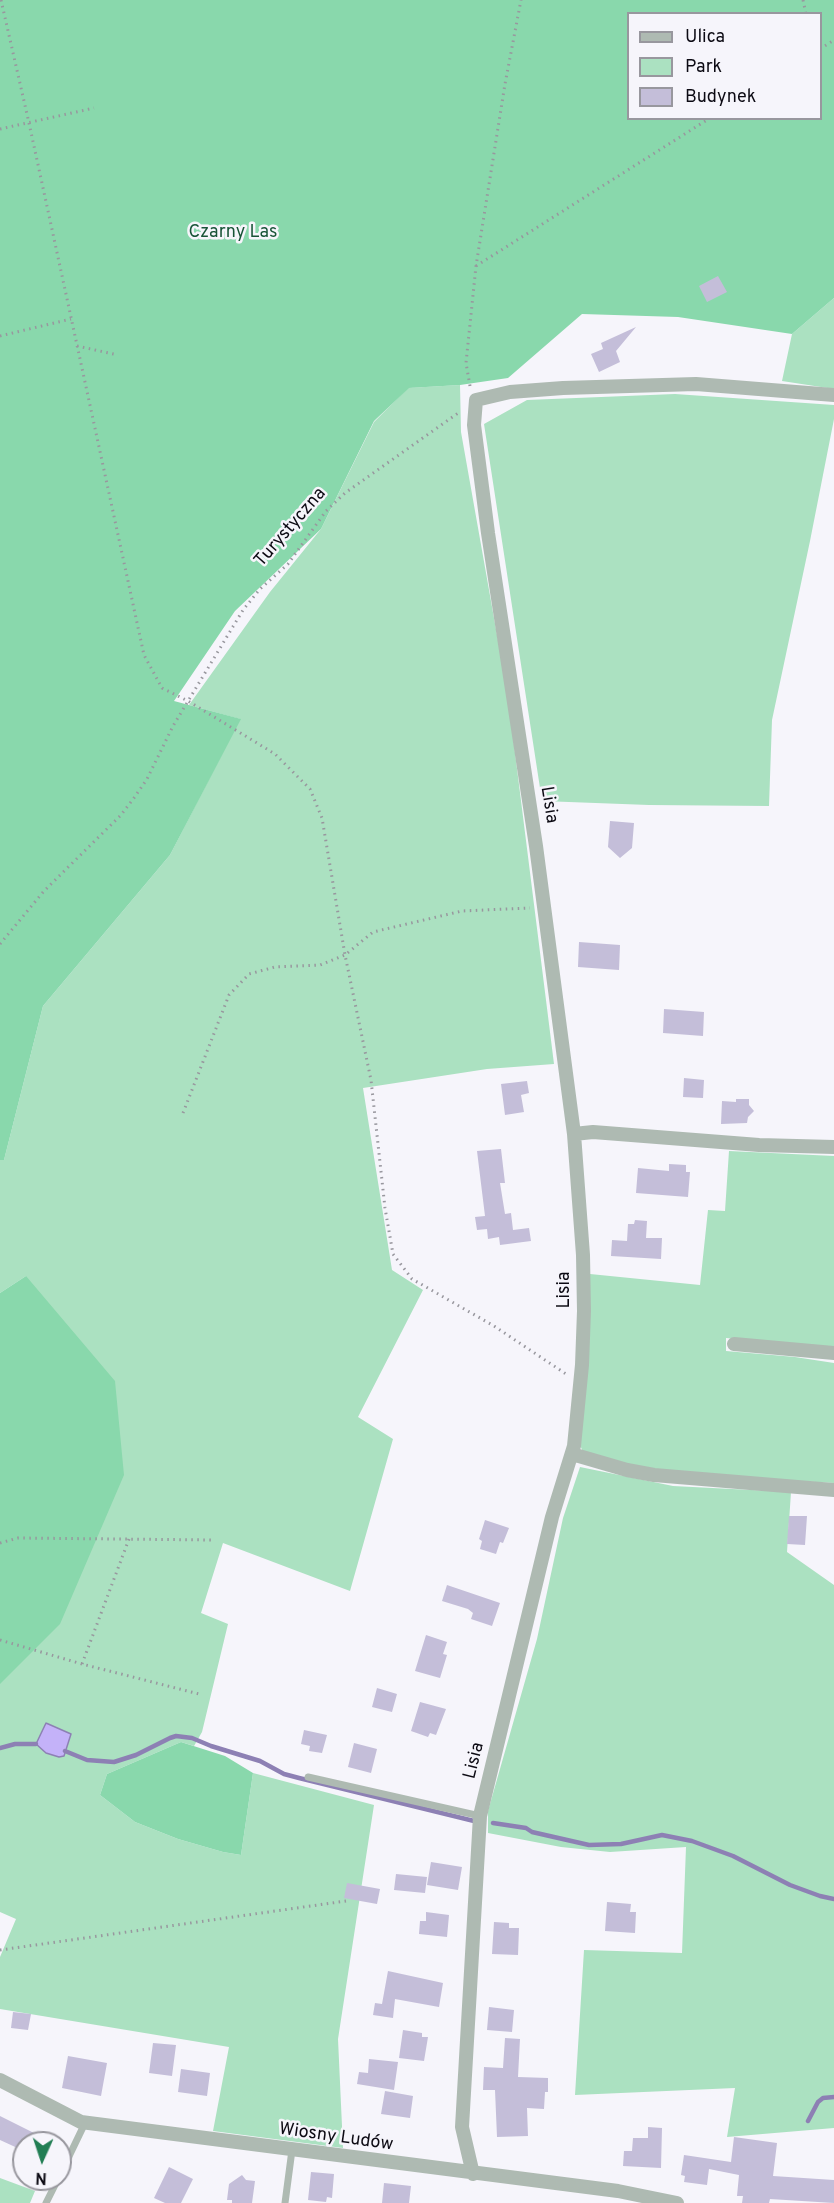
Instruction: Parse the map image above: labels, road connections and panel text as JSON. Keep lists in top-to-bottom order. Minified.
{"streets":{"street":["Lisia","Wiosny Ludów"],"path":["Turystyczna"]},"crossings":[["Turystyczna","Lisia"],["Lisia","Wiosny Ludów"]],"parks":["Czarny Las"],"legend":["Ulica","Park","Budynek"],"north":"bottom"}
